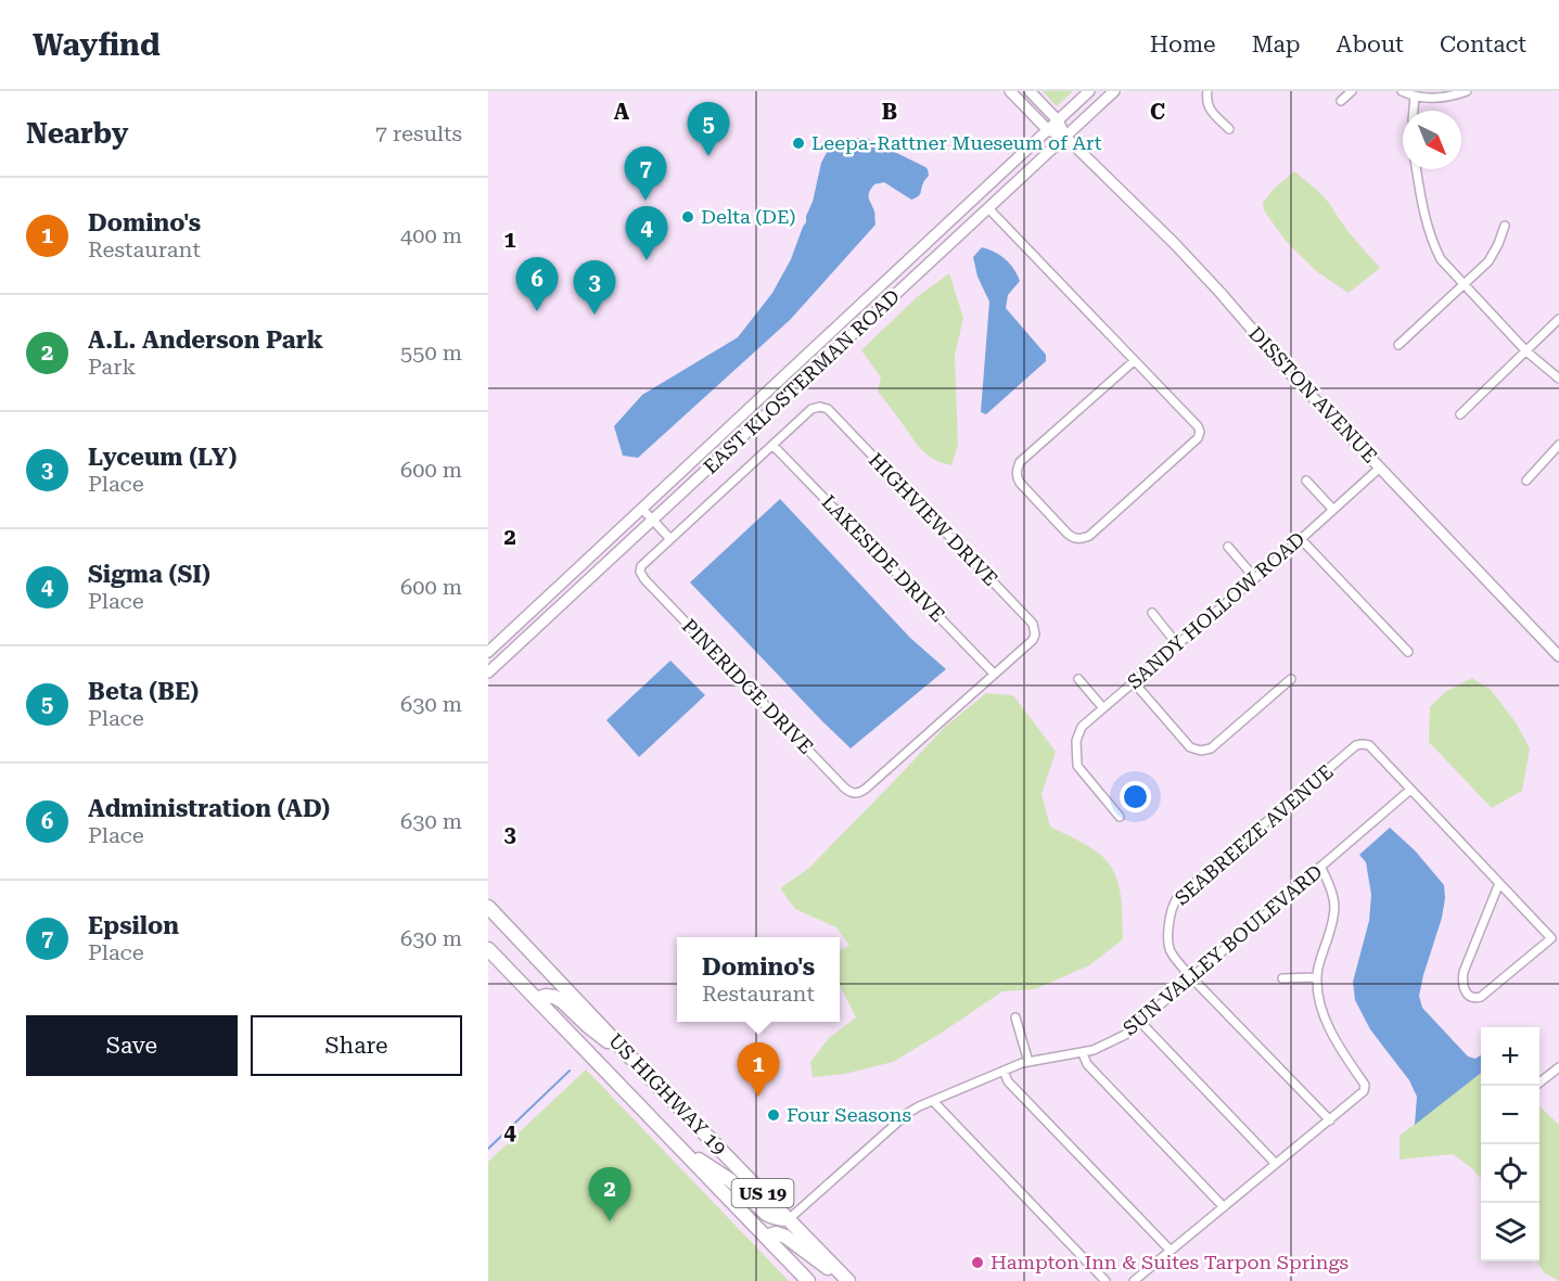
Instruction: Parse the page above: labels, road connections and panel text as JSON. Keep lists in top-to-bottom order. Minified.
{"streets":{"highway":["US HIGHWAY 19","US 19"],"main road":["EAST KLOSTERMAN ROAD","DISSTON AVENUE"],"street":["HIGHVIEW DRIVE","LAKESIDE DRIVE","SANDY HOLLOW ROAD","PINERIDGE DRIVE","SEABREEZE AVENUE","SUN VALLEY BOULEVARD"]},"crossings":[["EAST KLOSTERMAN ROAD","DISSTON AVENUE"],["DISSTON AVENUE","SANDY HOLLOW ROAD"],["HIGHVIEW DRIVE","LAKESIDE DRIVE"],["HIGHVIEW DRIVE","PINERIDGE DRIVE"],["LAKESIDE DRIVE","PINERIDGE DRIVE"],["SEABREEZE AVENUE","SUN VALLEY BOULEVARD"],["SUN VALLEY BOULEVARD","US HIGHWAY 19"]],"places":["Leepa-Rattner Mueseum of Art","Delta (DE)","Four Seasons","Hampton Inn & Suites Tarpon Springs"],"north":"bottom right","page":{"header":"Wayfind","nav":["Home","Map","About","Contact"],"heading":["Nearby","7 results"],"pins":["5","7","4","6","3","1","2"],"list":[{"mark":"1","name":"Domino's","note":"Restaurant","value":"400 m"},{"mark":"2","name":"A.L. Anderson Park","note":"Park","value":"550 m"},{"mark":"3","name":"Lyceum (LY)","note":"Place","value":"600 m"},{"mark":"4","name":"Sigma (SI)","note":"Place","value":"600 m"},{"mark":"5","name":"Beta (BE)","note":"Place","value":"630 m"},{"mark":"6","name":"Administration (AD)","note":"Place","value":"630 m"},{"mark":"7","name":"Epsilon","note":"Place","value":"630 m"}],"popup":["Domino's","Restaurant"],"buttons":["Save","Share"],"map_buttons":["+","−"]},"grid":{"columns":["A","B","C"],"rows":["1","2","3","4"]}}
